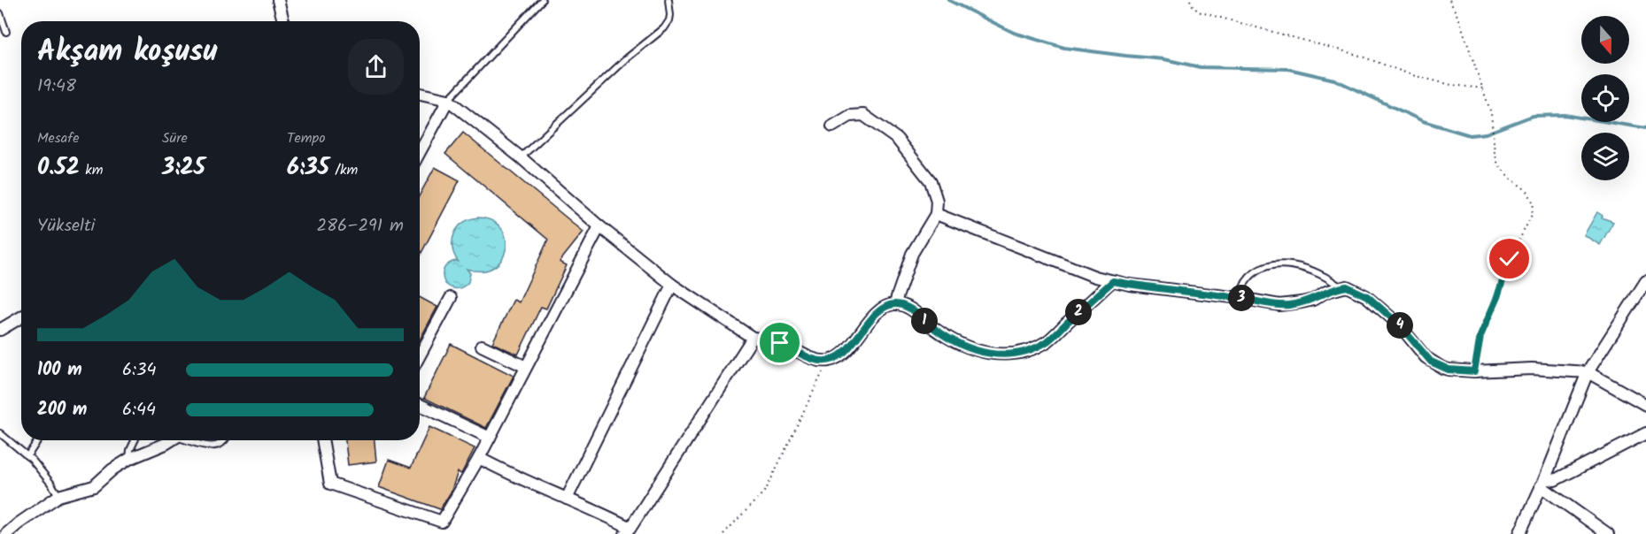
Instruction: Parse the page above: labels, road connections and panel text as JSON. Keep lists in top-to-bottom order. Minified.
{"north":"bottom","page":{"heading":["Akşam koşusu","19:48"],"stats":[["Mesafe","0.52 km"],["Süre","3:25"],["Tempo","6:35 /km"]],"chart":["Yükselti","286–291 m"],"pins":["3","2","1","4"],"list":[{"name":"100 m","note":"6:34"},{"name":"200 m","note":"6:44"}]}}
